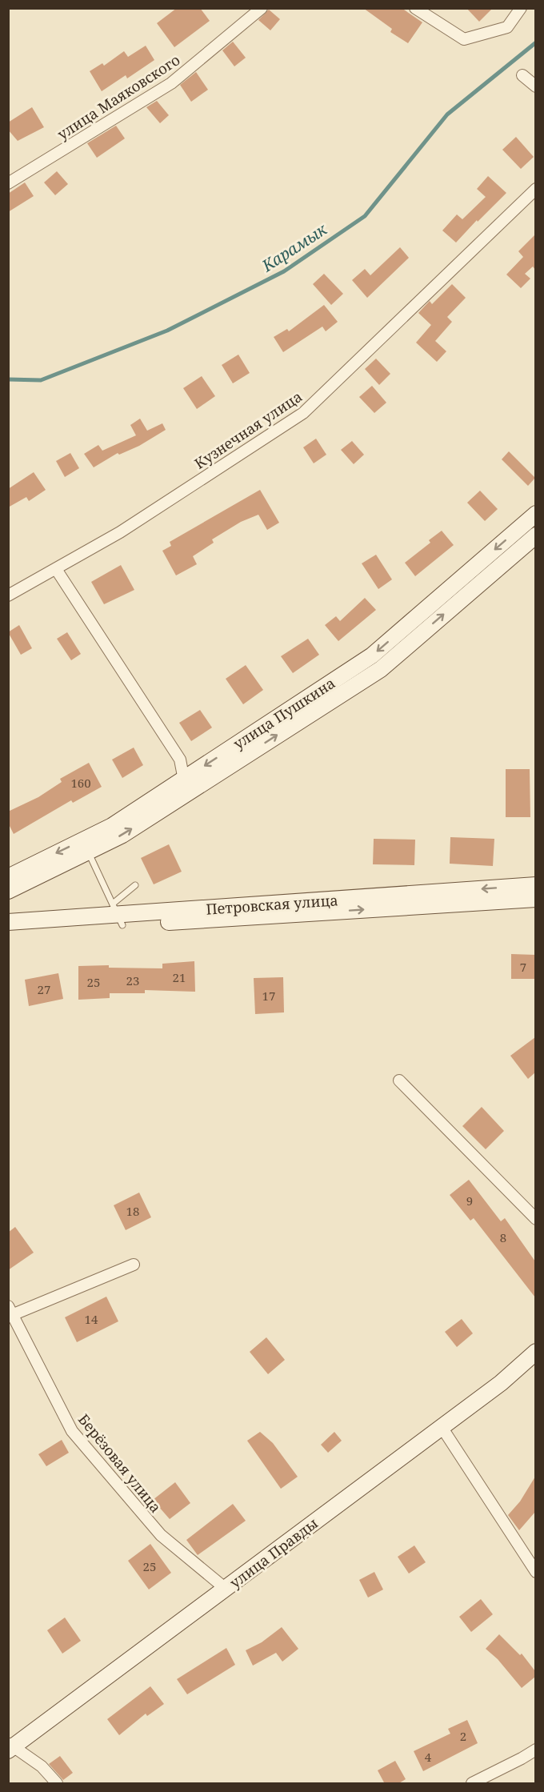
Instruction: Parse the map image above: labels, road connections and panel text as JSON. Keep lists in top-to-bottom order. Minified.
{"streets":{"street":["улица Маяковского","Кузнечная улица","улица Пушкина","Петровская улица","Берёзовая улица","улица Правды"]},"crossings":[["Берёзовая улица","улица Правды"]],"water":["Карамык"],"house_numbers":["160","7","21","23","25","27","17","9","18","8","14","25","2","4"]}
